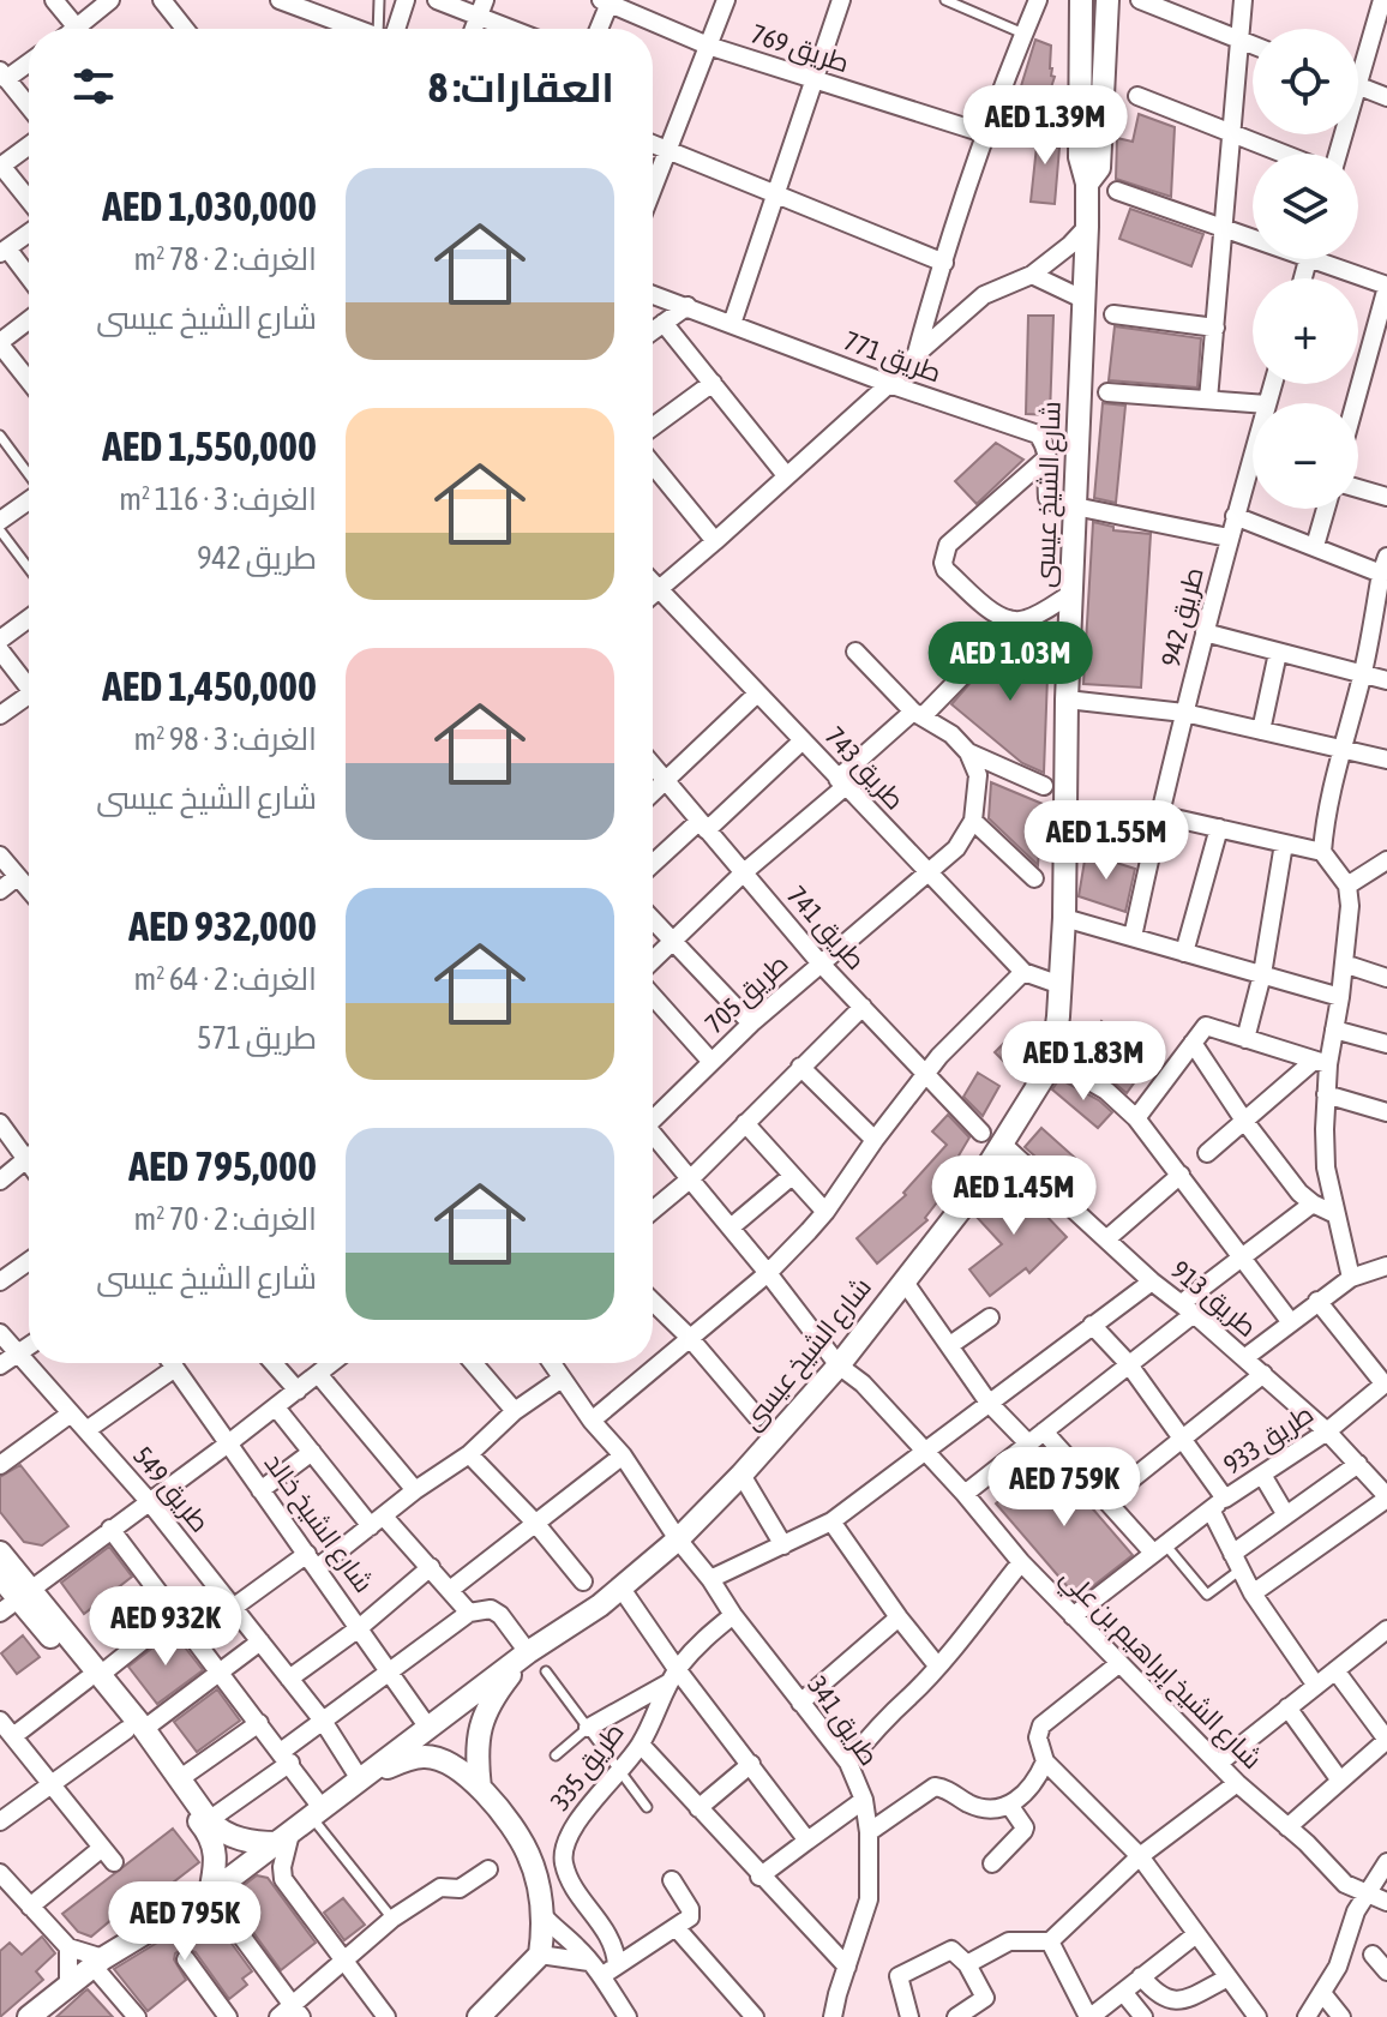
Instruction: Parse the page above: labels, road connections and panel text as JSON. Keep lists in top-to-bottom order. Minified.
{"streets":{"street":["طريق 769","طريق 771","شارع الشيخ عيسى","طريق 942","طريق 743","طريق 741","طريق 705","طريق 913","طريق 933","طريق 549","شارع الشيخ خالد","شارع الشيخ إبراهيم بن علي","طريق 341","طريق 335"]},"crossings":[["شارع الشيخ عيسى","طريق 743"],["شارع الشيخ عيسى","طريق 913"],["شارع الشيخ عيسى","طريق 549"],["شارع الشيخ عيسى","شارع الشيخ خالد"],["شارع الشيخ عيسى","شارع الشيخ إبراهيم بن علي"],["شارع الشيخ عيسى","طريق 341"],["طريق 743","طريق 705"],["طريق 741","طريق 705"],["طريق 913","طريق 933"],["طريق 341","طريق 335"]],"page":{"map_buttons":["+","−"],"heading":"العقارات: 8","price":["AED 1.39M","AED 1.03M","AED 1.55M","AED 1.83M","AED 1.45M","AED 759K","AED 932K","AED 795K"],"list":[{"name":"AED 1,030,000","note":"الغرف: 2 · 78 m² · شارع الشيخ عيسى"},{"name":"AED 1,550,000","note":"الغرف: 3 · 116 m² · طريق 942"},{"name":"AED 1,450,000","note":"الغرف: 3 · 98 m² · شارع الشيخ عيسى"},{"name":"AED 932,000","note":"الغرف: 2 · 64 m² · طريق 571"},{"name":"AED 795,000","note":"الغرف: 2 · 70 m² · شارع الشيخ عيسى"}]}}
